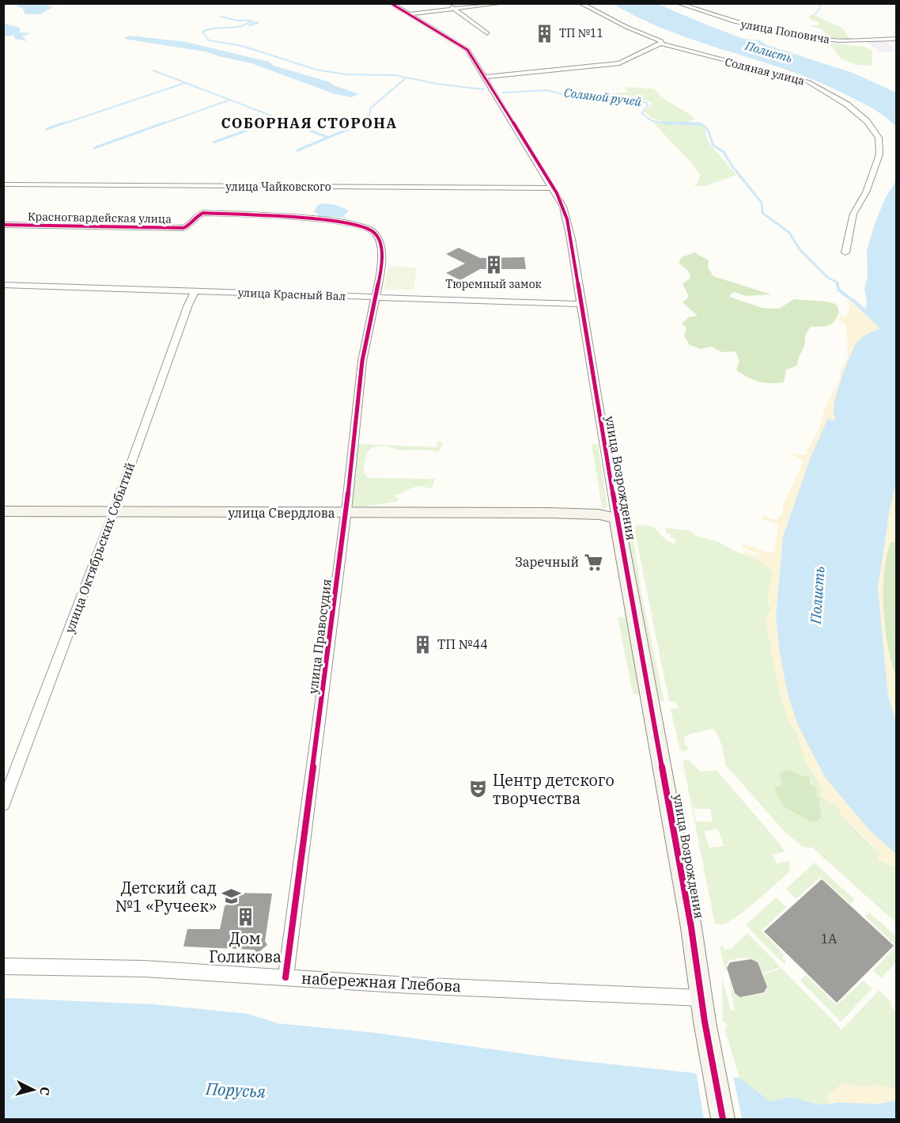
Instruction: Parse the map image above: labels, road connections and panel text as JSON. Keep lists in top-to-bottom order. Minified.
{"streets":{"street":["улица Поповича","Соляная улица","улица Чайковского","Красногвардейская улица","улица Красный Вал","улица Возрождения","улица Свердлова","улица Октябрьских Событий","улица Правосудия","набережная Глебова"]},"crossings":[["улица Чайковского","улица Возрождения"],["Красногвардейская улица","улица Красный Вал"],["Красногвардейская улица","улица Правосудия"],["улица Красный Вал","улица Возрождения"],["улица Красный Вал","улица Октябрьских Событий"],["улица Красный Вал","улица Правосудия"],["улица Возрождения","улица Свердлова"],["улица Возрождения","набережная Глебова"],["улица Свердлова","улица Октябрьских Событий"],["улица Свердлова","улица Правосудия"],["улица Правосудия","набережная Глебова"]],"districts":["СОБОРНАЯ СТОРОНА"],"water":["Полисть","Соляной ручей","Порусья"],"places":{"building":["ТП №11","Тюремный замок","ТП №44","Дом Голикова"],"supermarket":["Заречный"],"theatre":["Центр детского творчества"],"school or university":["Детский сад №1 «Ручеек»"]},"house_numbers":["1А"],"north":"right"}
